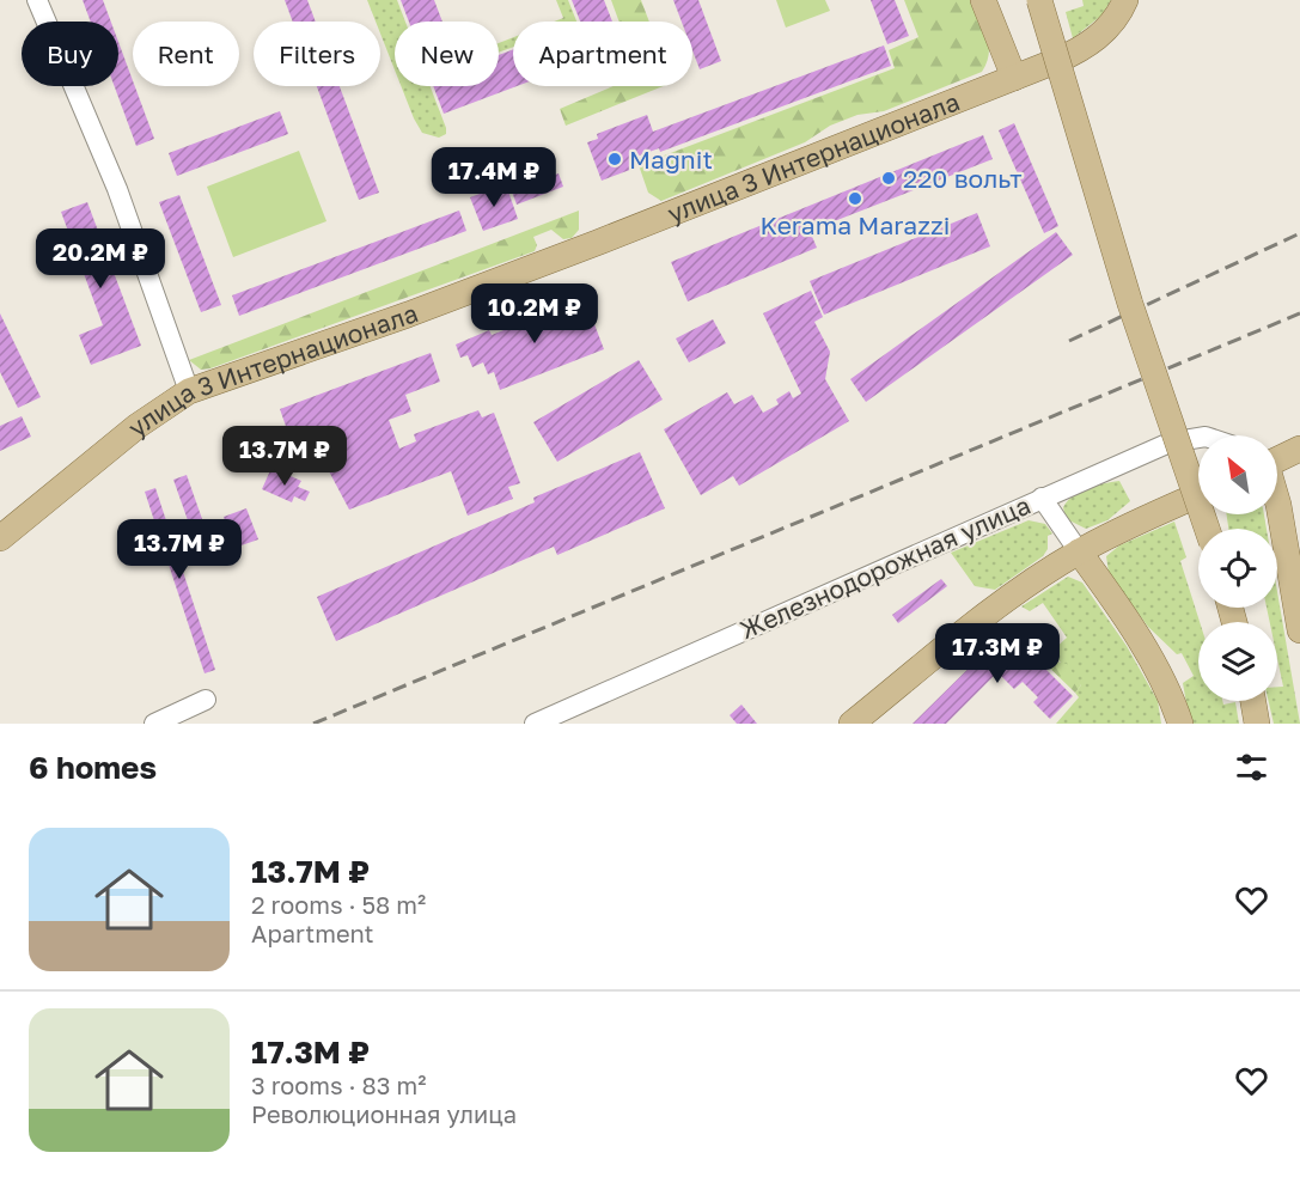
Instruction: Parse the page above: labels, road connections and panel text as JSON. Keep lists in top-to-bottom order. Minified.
{"streets":{"main road":["улица 3 Интернационала"],"street":["Железнодорожная улица"]},"places":["Magnit","220 вольт","Kerama Marazzi"],"north":"top left","page":{"chip":["Buy","Rent","Filters","New","Apartment"],"price":["17.4M ₽","20.2M ₽","10.2M ₽","13.7M ₽","13.7M ₽","17.3M ₽"],"heading":"6 homes","list":[{"name":"13.7M ₽","note":"2 rooms · 58 m² · Apartment"},{"name":"17.3M ₽","note":"3 rooms · 83 m² · Революционная улица"}]}}
